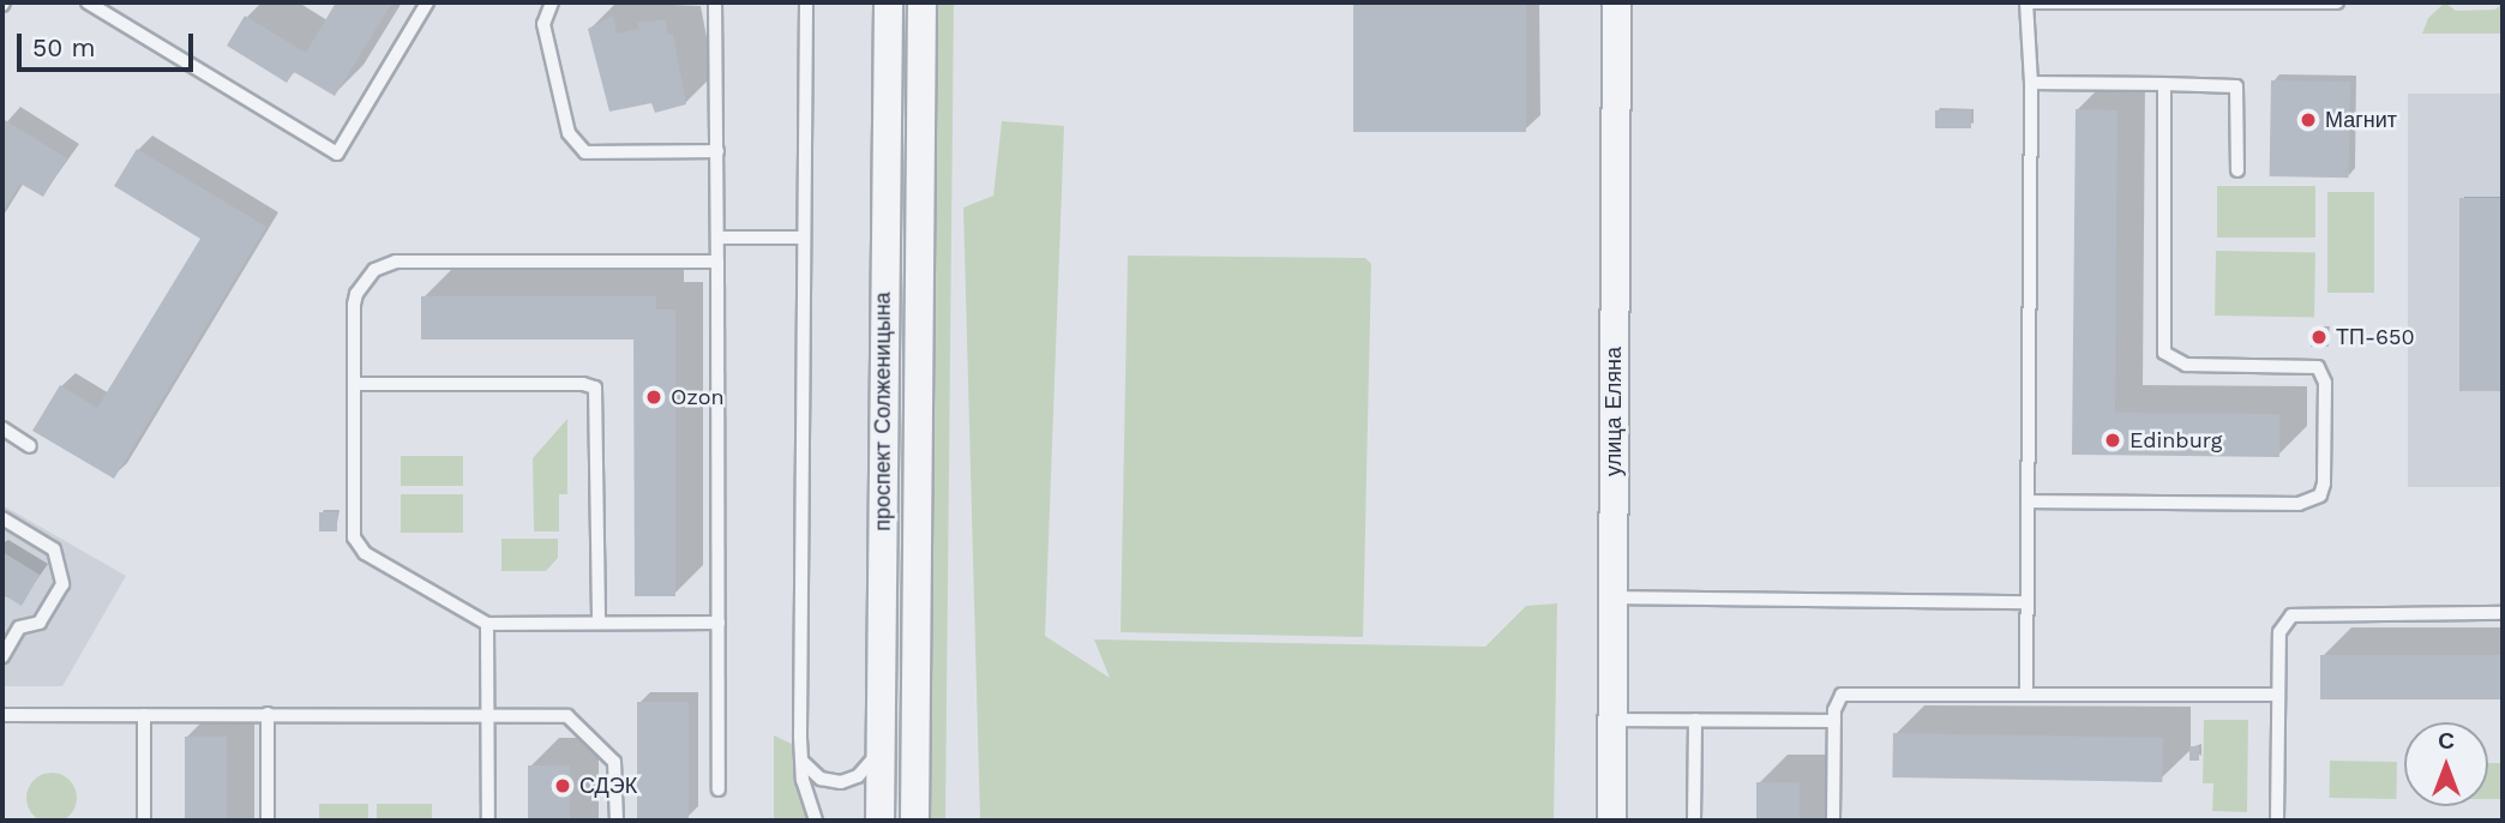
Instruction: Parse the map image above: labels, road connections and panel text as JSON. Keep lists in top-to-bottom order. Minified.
{"streets":{"street":["проспект Солженицына","улица Еляна"]},"places":["Магнит","ТП-650","Ozon","Edinburg","СДЭК"],"scale_bar":"50 m","north":"top"}
